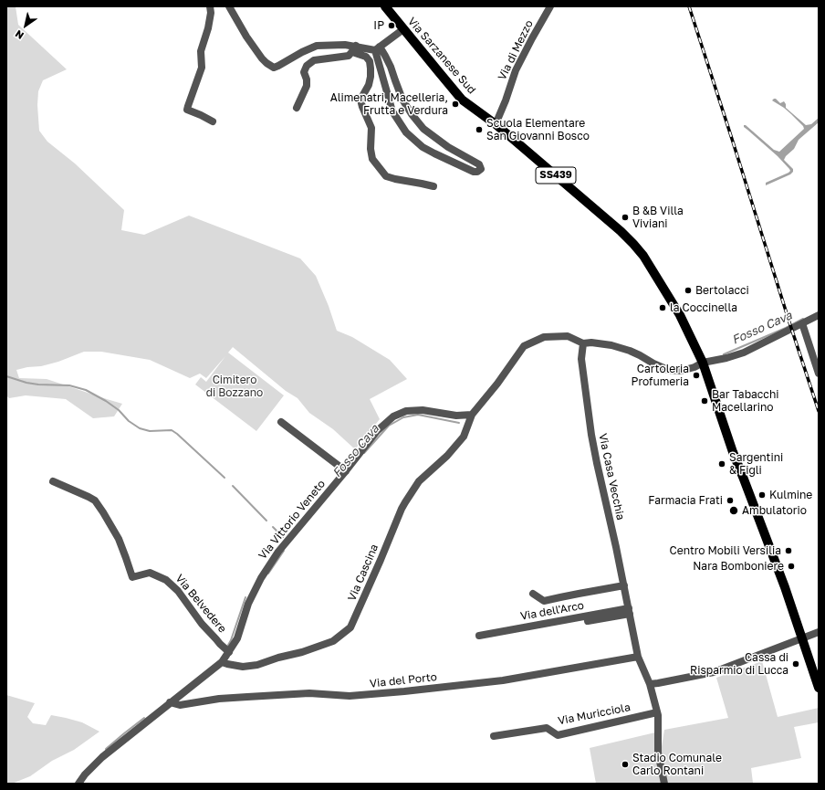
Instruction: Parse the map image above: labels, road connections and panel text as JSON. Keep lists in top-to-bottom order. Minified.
{"streets":{"main road":["Via Sarzanese Sud","SS439"],"street":["Via di Mezzo","Via Casa Vecchia","Via Vittorio Veneto","Via Cascina","Via Belvedere","Via dell'Arco","Via del Porto","Via Muricciola"]},"crossings":[["Via di Mezzo","Via Sarzanese Sud"],["Via Casa Vecchia","Via dell'Arco"],["Via Casa Vecchia","Via del Porto"],["Via Casa Vecchia","Via Muricciola"],["Via Vittorio Veneto","Via Cascina"],["Via Vittorio Veneto","Via Belvedere"],["Via Vittorio Veneto","Via del Porto"]],"water":["Fosso Cava"],"parks":["Cimitero di Bozzano"],"places":["IP","Alimenatri, Macelleria, Frutta e Verdura","Scuola Elementare San Giovanni Bosco","B &B Villa Viviani","Bertolacci","la Coccinella","Cartoleria Profumeria","Bar Tabacchi Macellarino","Sargentini & Figli","Kulmine","Farmacia Frati","Ambulatorio","Centro Mobili Versilia","Nara Bomboniere","Cassa di Risparmio di Lucca","Stadio Comunale Carlo Rontani"],"north":"bottom left"}
